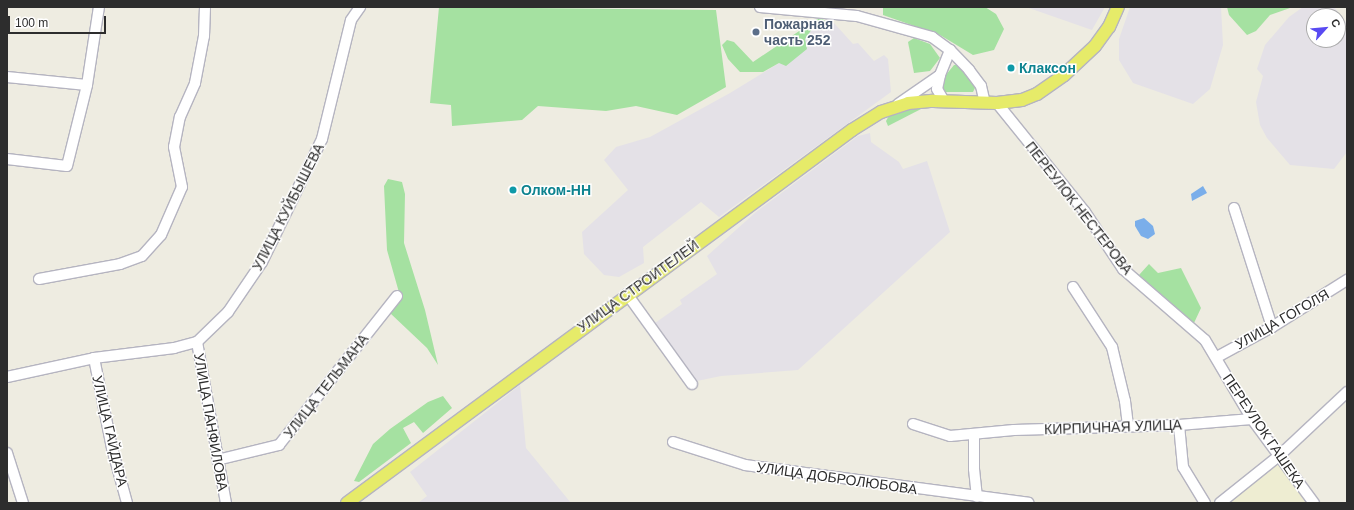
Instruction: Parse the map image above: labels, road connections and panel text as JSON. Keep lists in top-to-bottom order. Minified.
{"streets":{"main road":["УЛИЦА СТРОИТЕЛЕЙ"],"street":["УЛИЦА КУЙБЫШЕВА","ПЕРЕУЛОК НЕСТЕРОВА","УЛИЦА ГОГОЛЯ","УЛИЦА ТЕЛЬМАНА","УЛИЦА ПАНФИЛОВА","КИРПИЧНАЯ УЛИЦА","УЛИЦА ГАЙДАРА","ПЕРЕУЛОК ГАШЕКА","УЛИЦА ДОБРОЛЮБОВА"]},"crossings":[["УЛИЦА КУЙБЫШЕВА","УЛИЦА ПАНФИЛОВА"],["УЛИЦА КУЙБЫШЕВА","УЛИЦА ГАЙДАРА"],["ПЕРЕУЛОК НЕСТЕРОВА","УЛИЦА СТРОИТЕЛЕЙ"],["ПЕРЕУЛОК НЕСТЕРОВА","УЛИЦА ГОГОЛЯ"],["ПЕРЕУЛОК НЕСТЕРОВА","ПЕРЕУЛОК ГАШЕКА"],["УЛИЦА ГОГОЛЯ","ПЕРЕУЛОК ГАШЕКА"],["УЛИЦА ТЕЛЬМАНА","УЛИЦА ПАНФИЛОВА"],["КИРПИЧНАЯ УЛИЦА","ПЕРЕУЛОК ГАШЕКА"]],"places":["Пожарная часть 252","Клаксон","Олком-НН"],"scale_bar":"100 m","north":"top right"}
